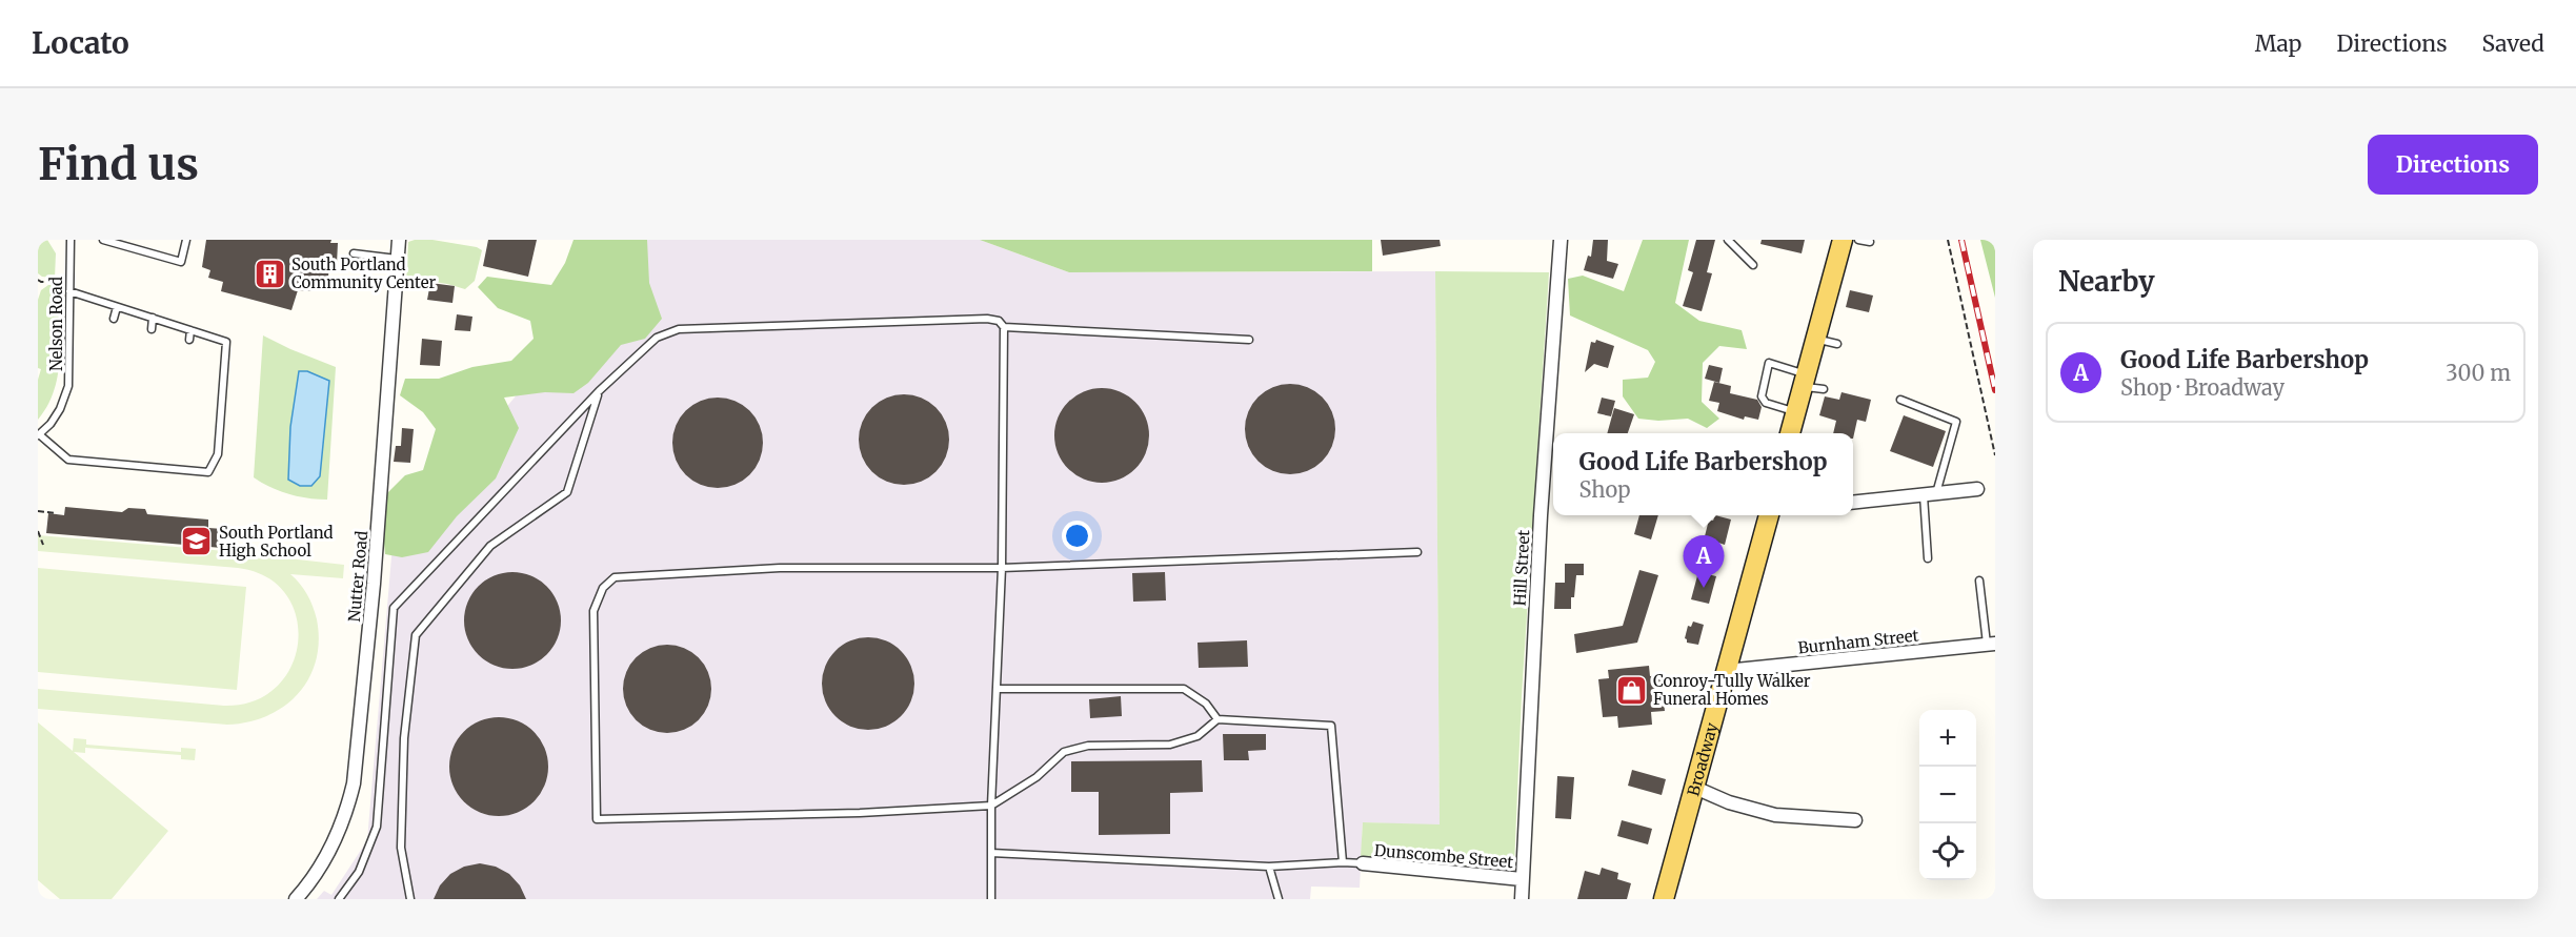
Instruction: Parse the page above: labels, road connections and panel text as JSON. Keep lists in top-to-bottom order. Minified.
{"streets":{"main road":["Broadway"],"street":["Hill Street","Nutter Road","Burnham Street","Dunscombe Street"],"lane":["Nelson Road"]},"crossings":[["Hill Street","Dunscombe Street"],["Burnham Street","Broadway"]],"places":{"building":["South Portland Community Center"],"school or university":["South Portland High School"],"shop":["Conroy-Tully Walker Funeral Homes"]},"page":{"header":"Locato","nav":["Map","Directions","Saved"],"buttons":"Directions","title":"Find us","heading":"Nearby","list":[{"mark":"A","name":"Good Life Barbershop","note":"Shop · Broadway","value":"300 m"}],"popup":["Good Life Barbershop","Shop"],"pins":"A","map_buttons":["+","−"]}}
